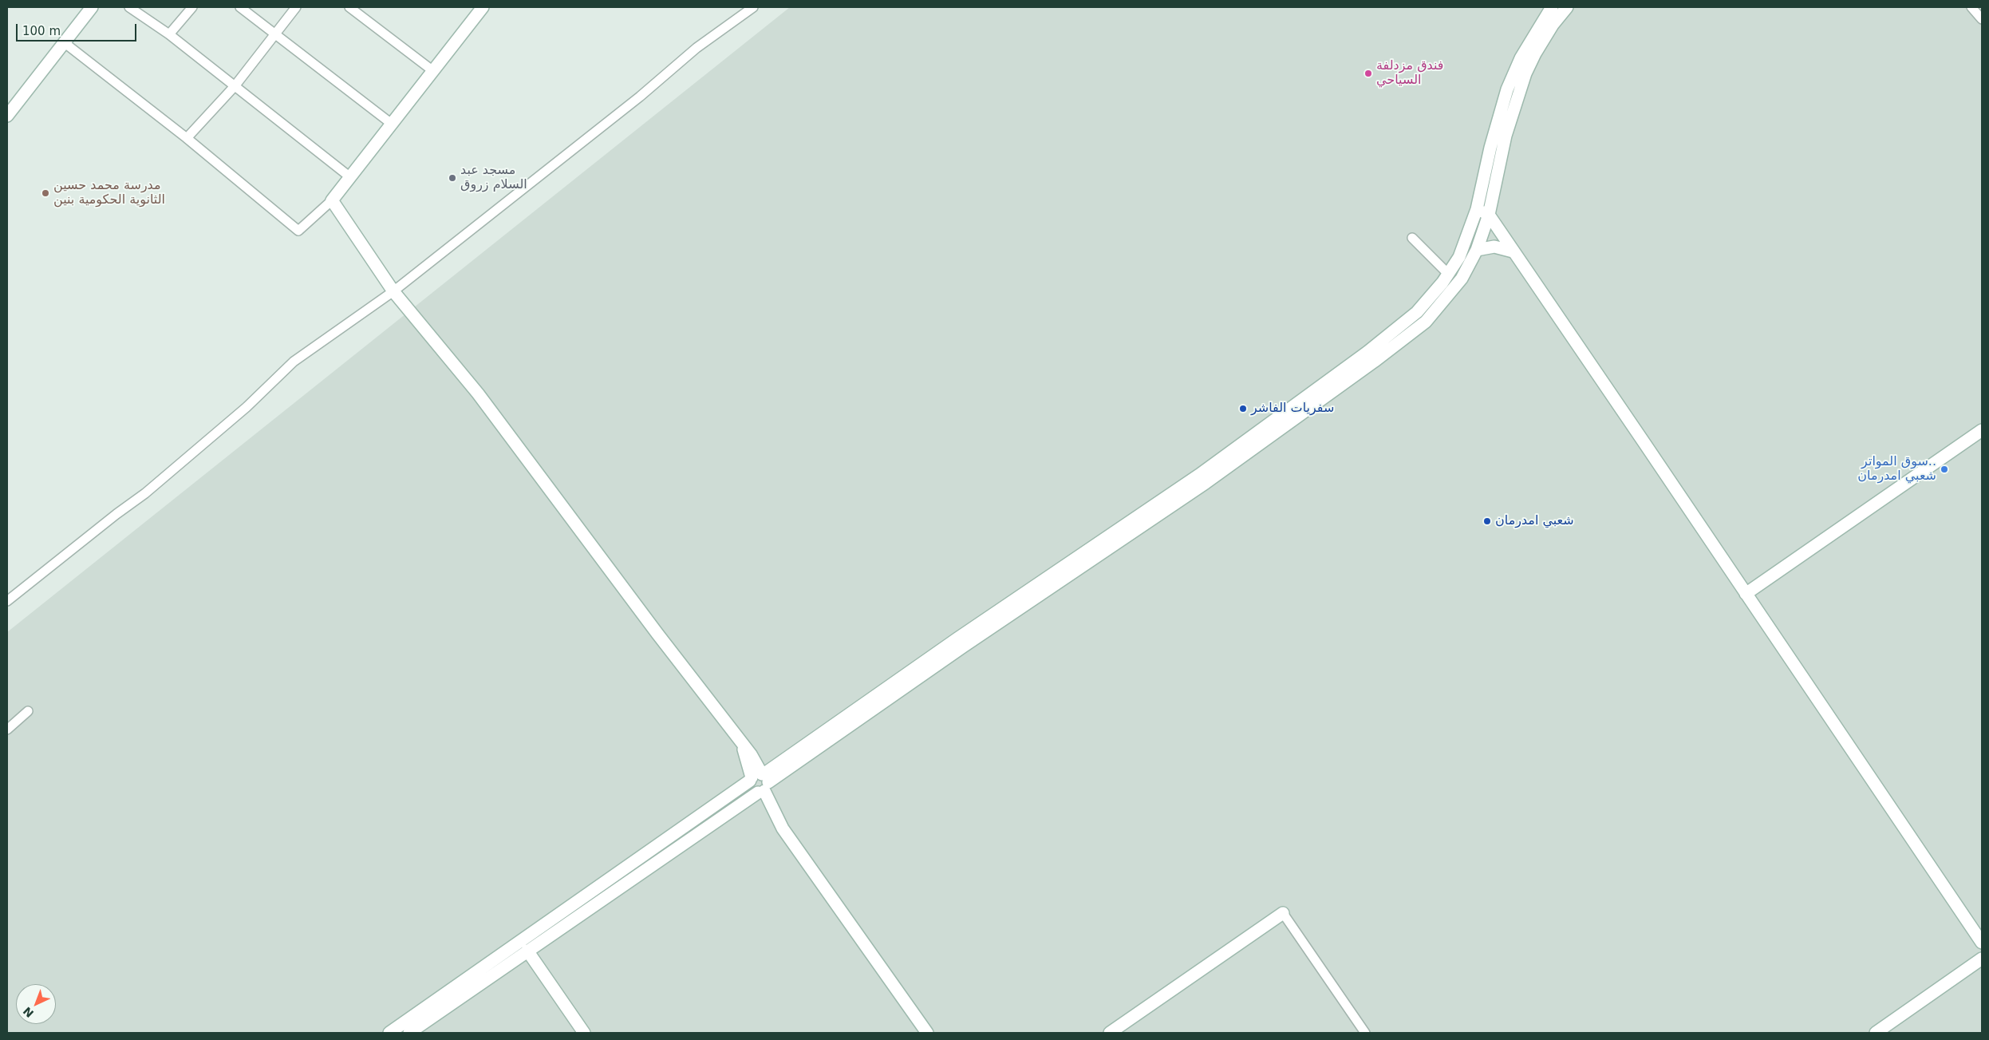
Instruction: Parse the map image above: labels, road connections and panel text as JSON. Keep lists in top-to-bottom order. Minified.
{"places":["فندق مزدلفة السياحي","مسجد عبد السلام زروق","مدرسة محمد حسين الثانوية الحكومية بنين","سفريات الفاشر","سوق المواتر.. شعبي امدرمان","شعبي امدرمان"],"scale_bar":"100 m","north":"bottom left"}
